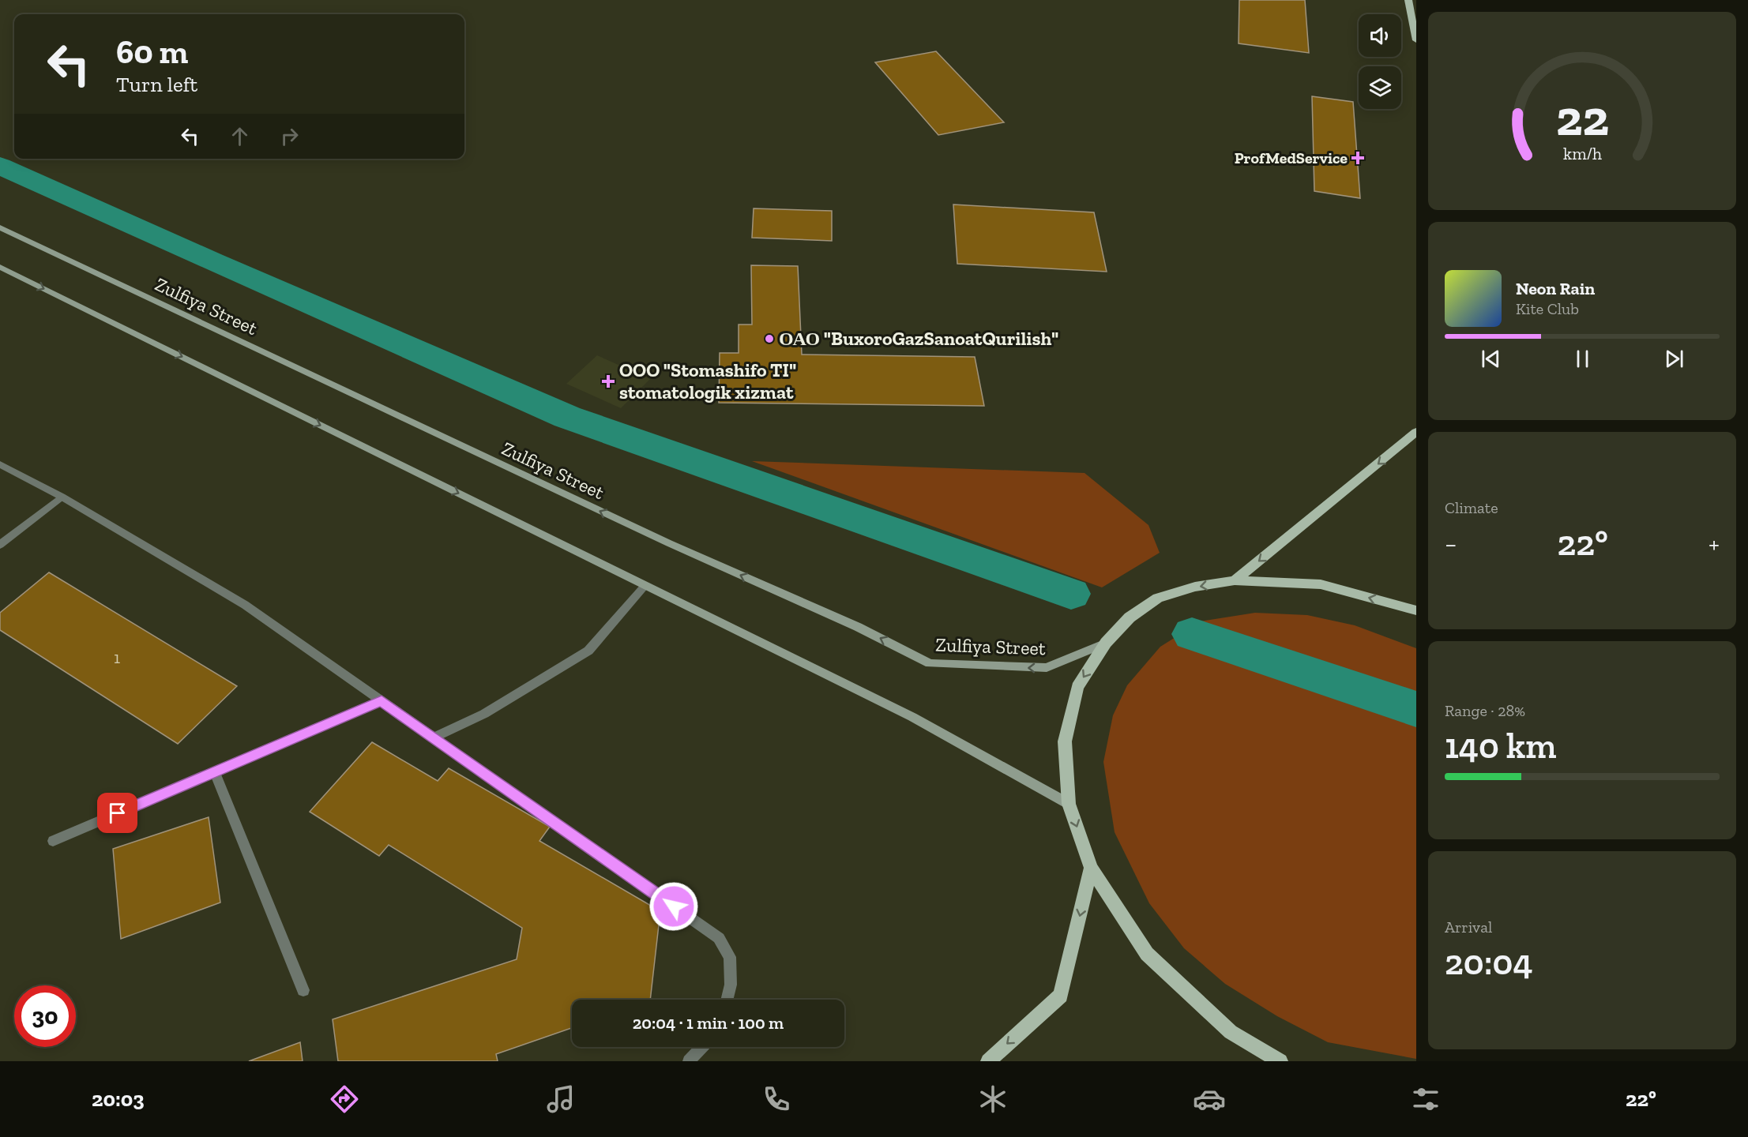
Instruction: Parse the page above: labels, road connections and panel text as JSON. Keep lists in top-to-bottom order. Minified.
{"streets":{"main road":["Zulfiya Street"]},"places":{"health":["ProfMedService","OOO \"Stomashifo TI\" stomatologik xizmat"],"other":["ОАО \"BuxoroGazSanoatQurilish\""]},"house_numbers":["1"],"page":{"turn":["60 m","Turn left"],"song":["Neon Rain","Kite Club"],"tile":["Climate",["Range · 28%","140 km"],["Arrival","20:04"]],"heat":["−","22°","+"],"limit":"30","trip":"20:04 · 1 min · 100 m","tabs":["20:03","22°"],"gauge":["22","km/h"]}}
